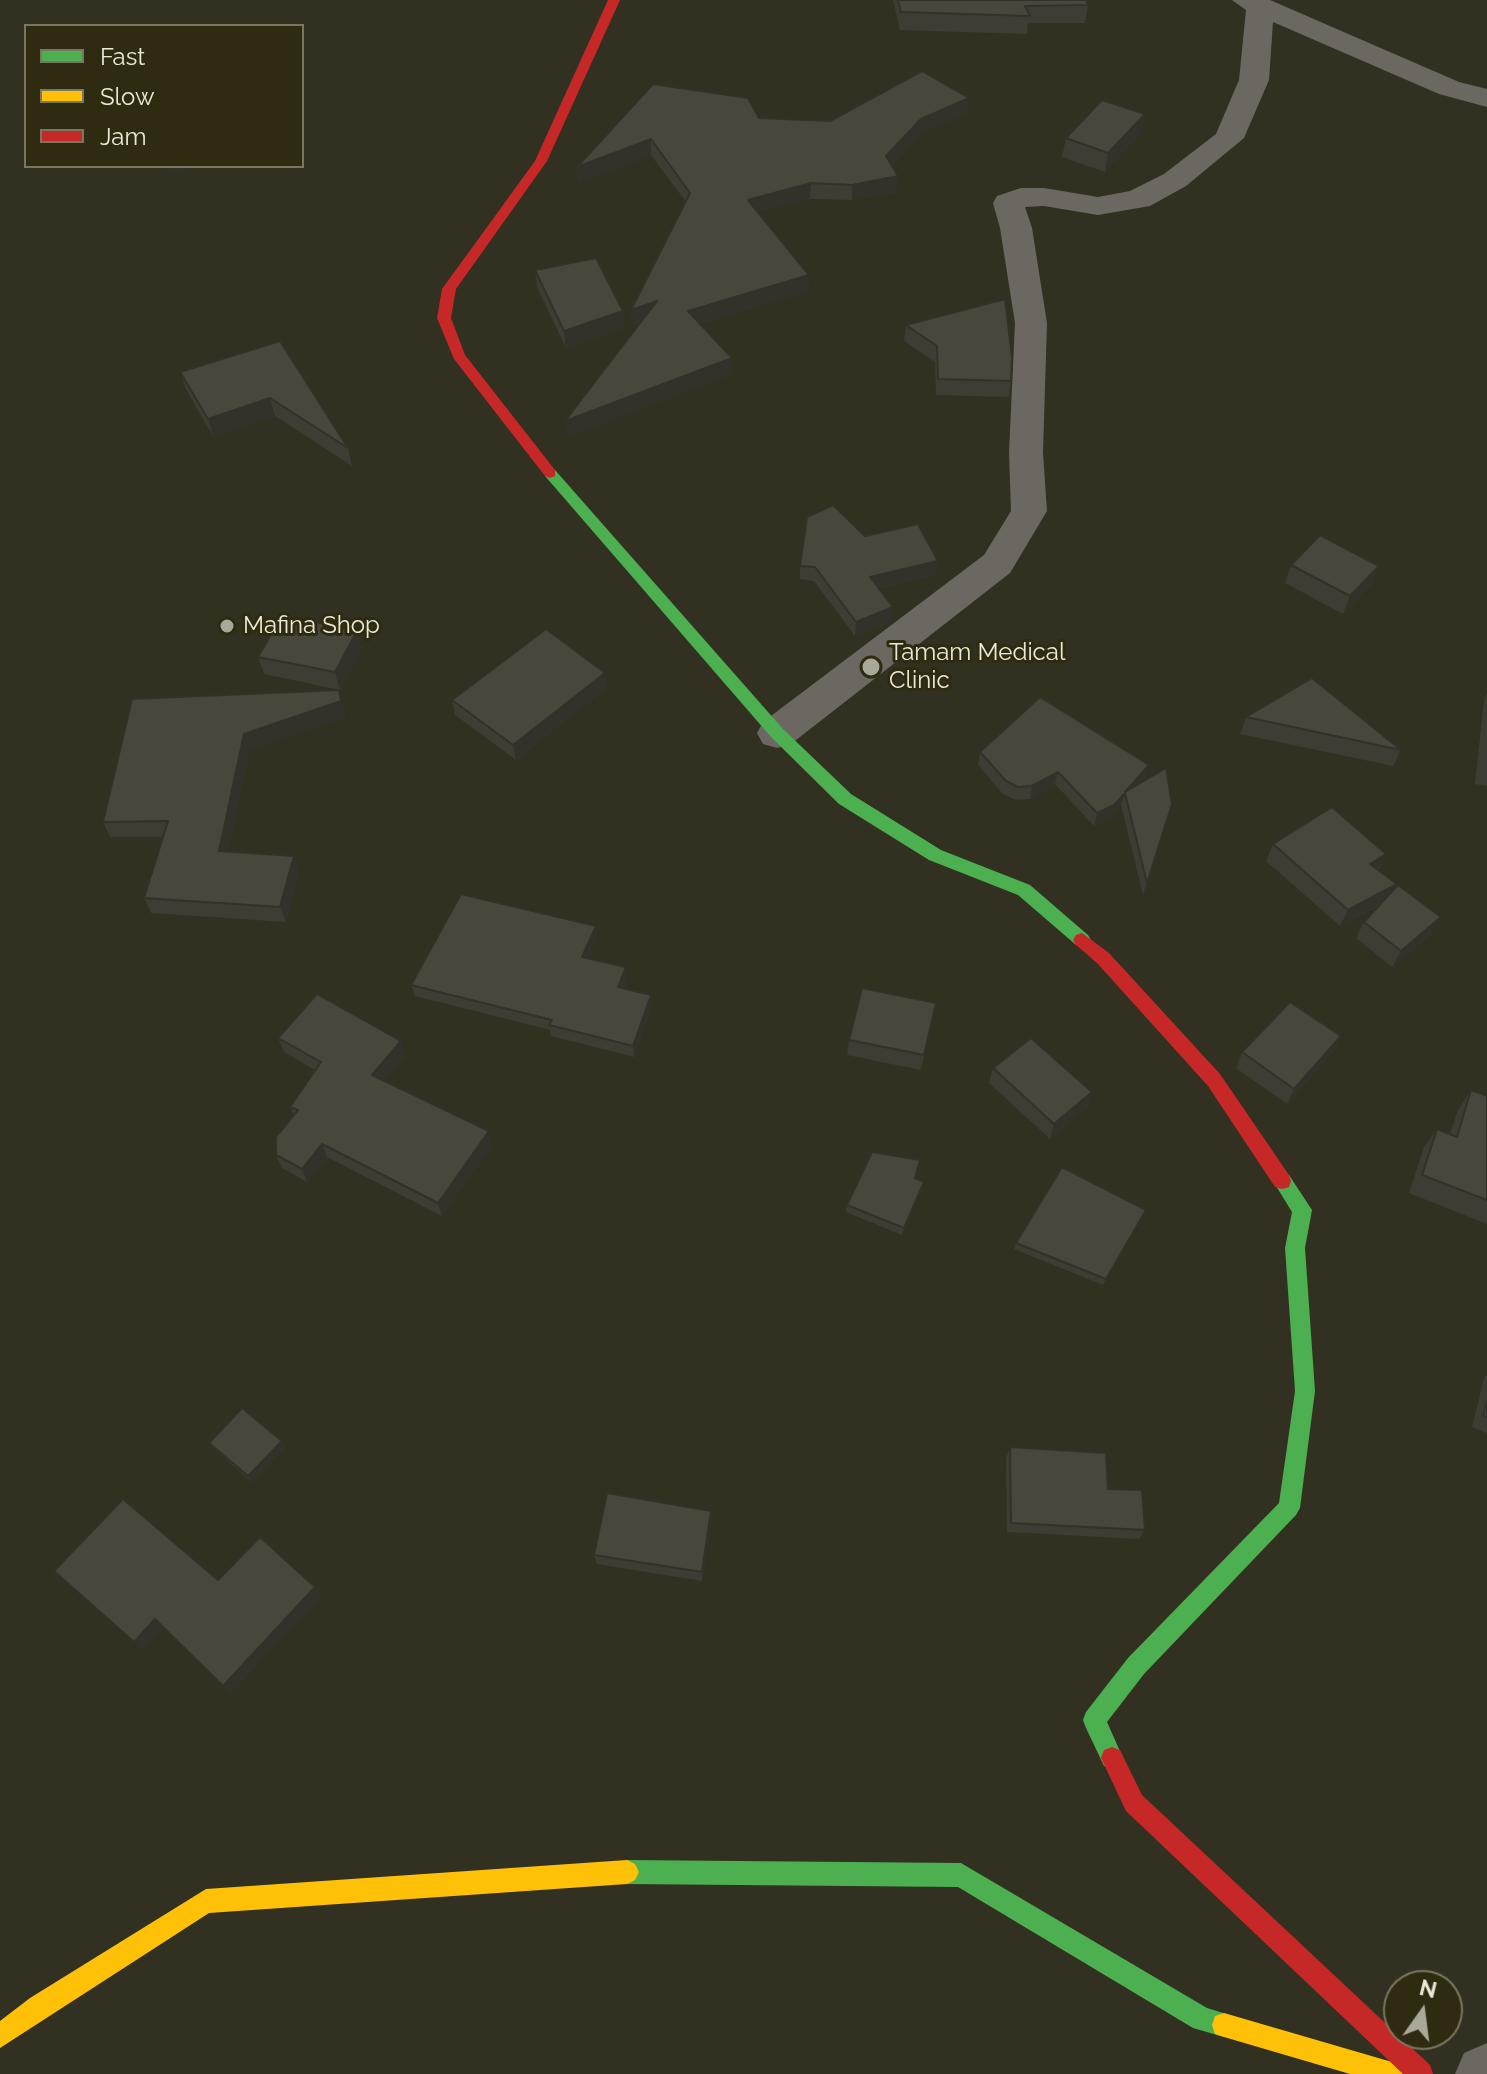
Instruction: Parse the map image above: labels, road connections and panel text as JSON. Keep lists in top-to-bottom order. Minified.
{"places":["Mafina Shop","Tamam Medical Clinic"],"legend":["Fast","Slow","Jam"],"north":"top"}
